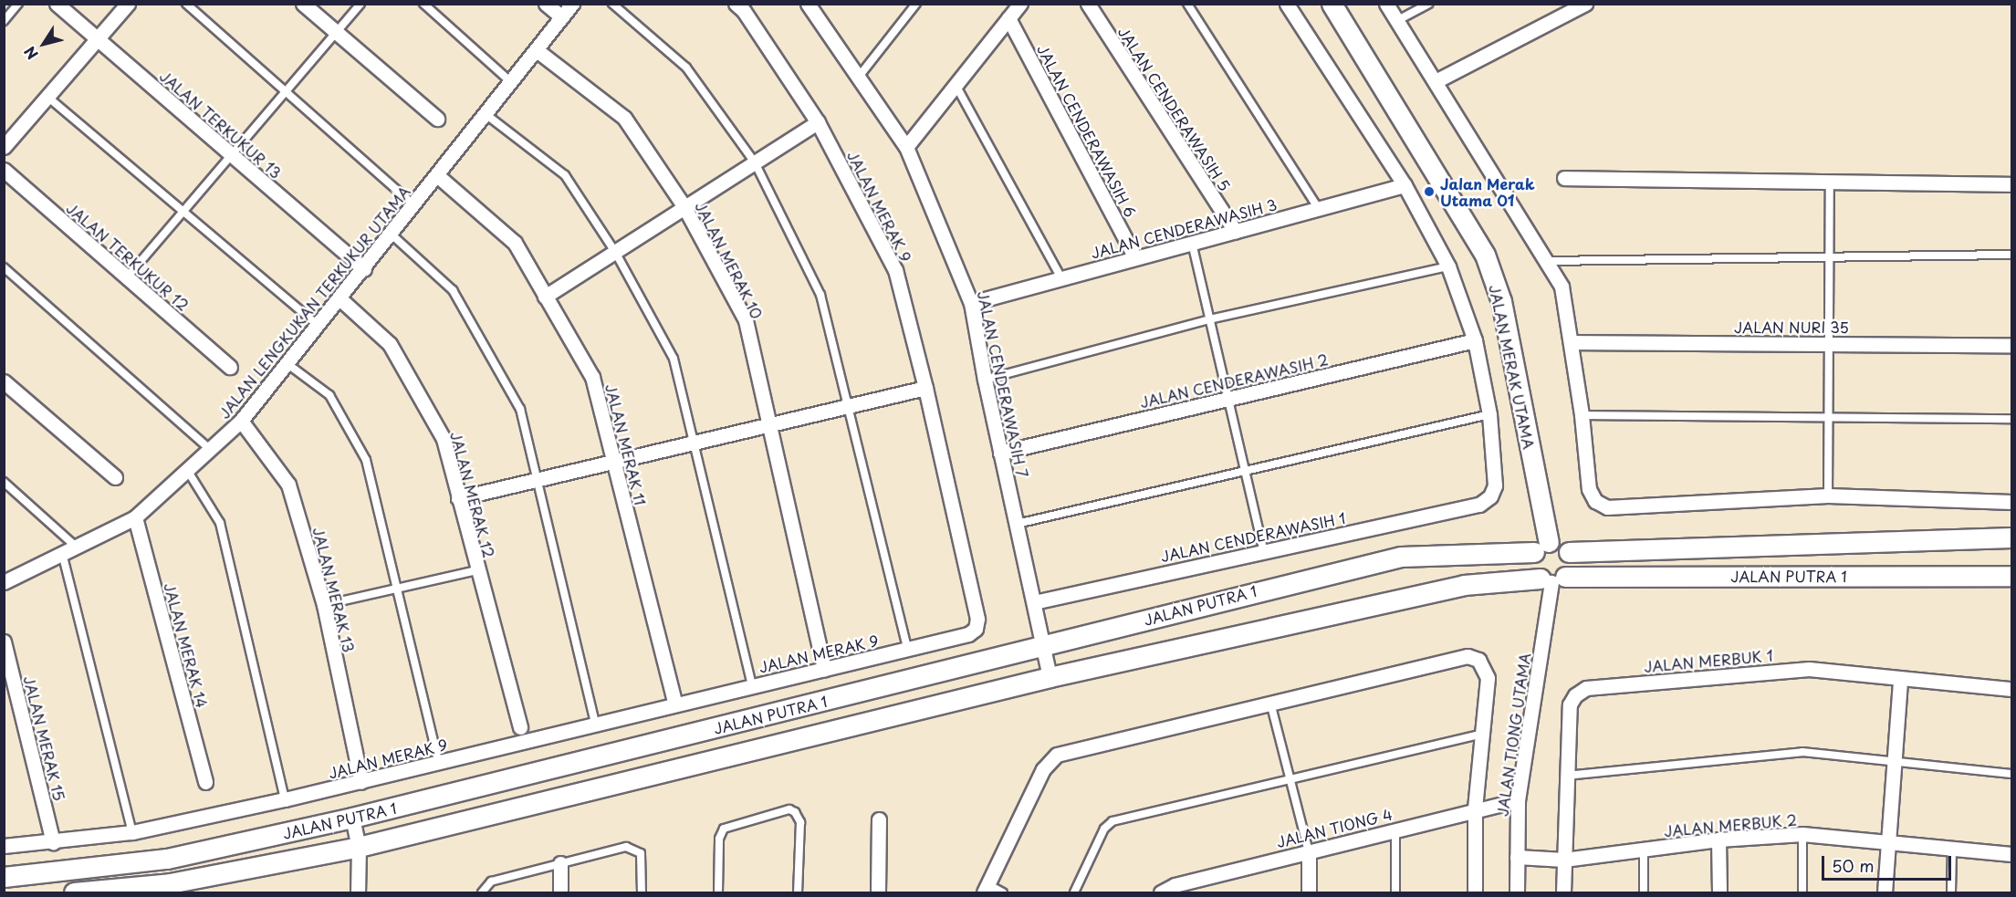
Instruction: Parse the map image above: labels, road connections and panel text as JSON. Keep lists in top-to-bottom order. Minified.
{"streets":{"main road":["JALAN MERAK UTAMA","JALAN PUTRA 1"],"street":["JALAN CENDERAWASIH 5","JALAN TERKUKUR 13","JALAN CENDERAWASIH 6","JALAN MERAK 9","JALAN CENDERAWASIH 3","JALAN TERKUKUR 12","JALAN MERAK 10","JALAN LENGKUKAN TERKUKUR UTAMA","JALAN NURI 35","JALAN CENDERAWASIH 2","JALAN CENDERAWASIH 7","JALAN MERAK 11","JALAN MERAK 12","JALAN CENDERAWASIH 1","JALAN MERAK 13","JALAN MERAK 14","JALAN MERBUK 1","JALAN TIONG UTAMA","JALAN MERAK 15","JALAN MERBUK 2","JALAN TIONG 4"]},"crossings":[["JALAN CENDERAWASIH 5","JALAN CENDERAWASIH 3"],["JALAN TERKUKUR 13","JALAN LENGKUKAN TERKUKUR UTAMA"],["JALAN CENDERAWASIH 6","JALAN CENDERAWASIH 3"],["JALAN MERAK 9","JALAN MERAK 10"],["JALAN MERAK 9","JALAN MERAK 11"],["JALAN MERAK 9","JALAN MERAK 13"],["JALAN MERAK 9","JALAN MERAK 15"],["JALAN CENDERAWASIH 3","JALAN CENDERAWASIH 7"],["JALAN MERAK 10","JALAN LENGKUKAN TERKUKUR UTAMA"],["JALAN LENGKUKAN TERKUKUR UTAMA","JALAN MERAK 11"],["JALAN LENGKUKAN TERKUKUR UTAMA","JALAN MERAK 12"],["JALAN LENGKUKAN TERKUKUR UTAMA","JALAN MERAK 13"],["JALAN LENGKUKAN TERKUKUR UTAMA","JALAN MERAK 14"],["JALAN MERAK UTAMA","JALAN PUTRA 1"],["JALAN MERAK UTAMA","JALAN TIONG UTAMA"],["JALAN CENDERAWASIH 2","JALAN CENDERAWASIH 7"],["JALAN CENDERAWASIH 7","JALAN CENDERAWASIH 1"],["JALAN CENDERAWASIH 7","JALAN PUTRA 1"],["JALAN PUTRA 1","JALAN TIONG UTAMA"],["JALAN MERBUK 1","JALAN MERBUK 2"],["JALAN TIONG UTAMA","JALAN MERBUK 2"],["JALAN TIONG UTAMA","JALAN TIONG 4"]],"places":["Jalan Merak Utama 01"],"scale_bar":"50 m","north":"bottom left"}
